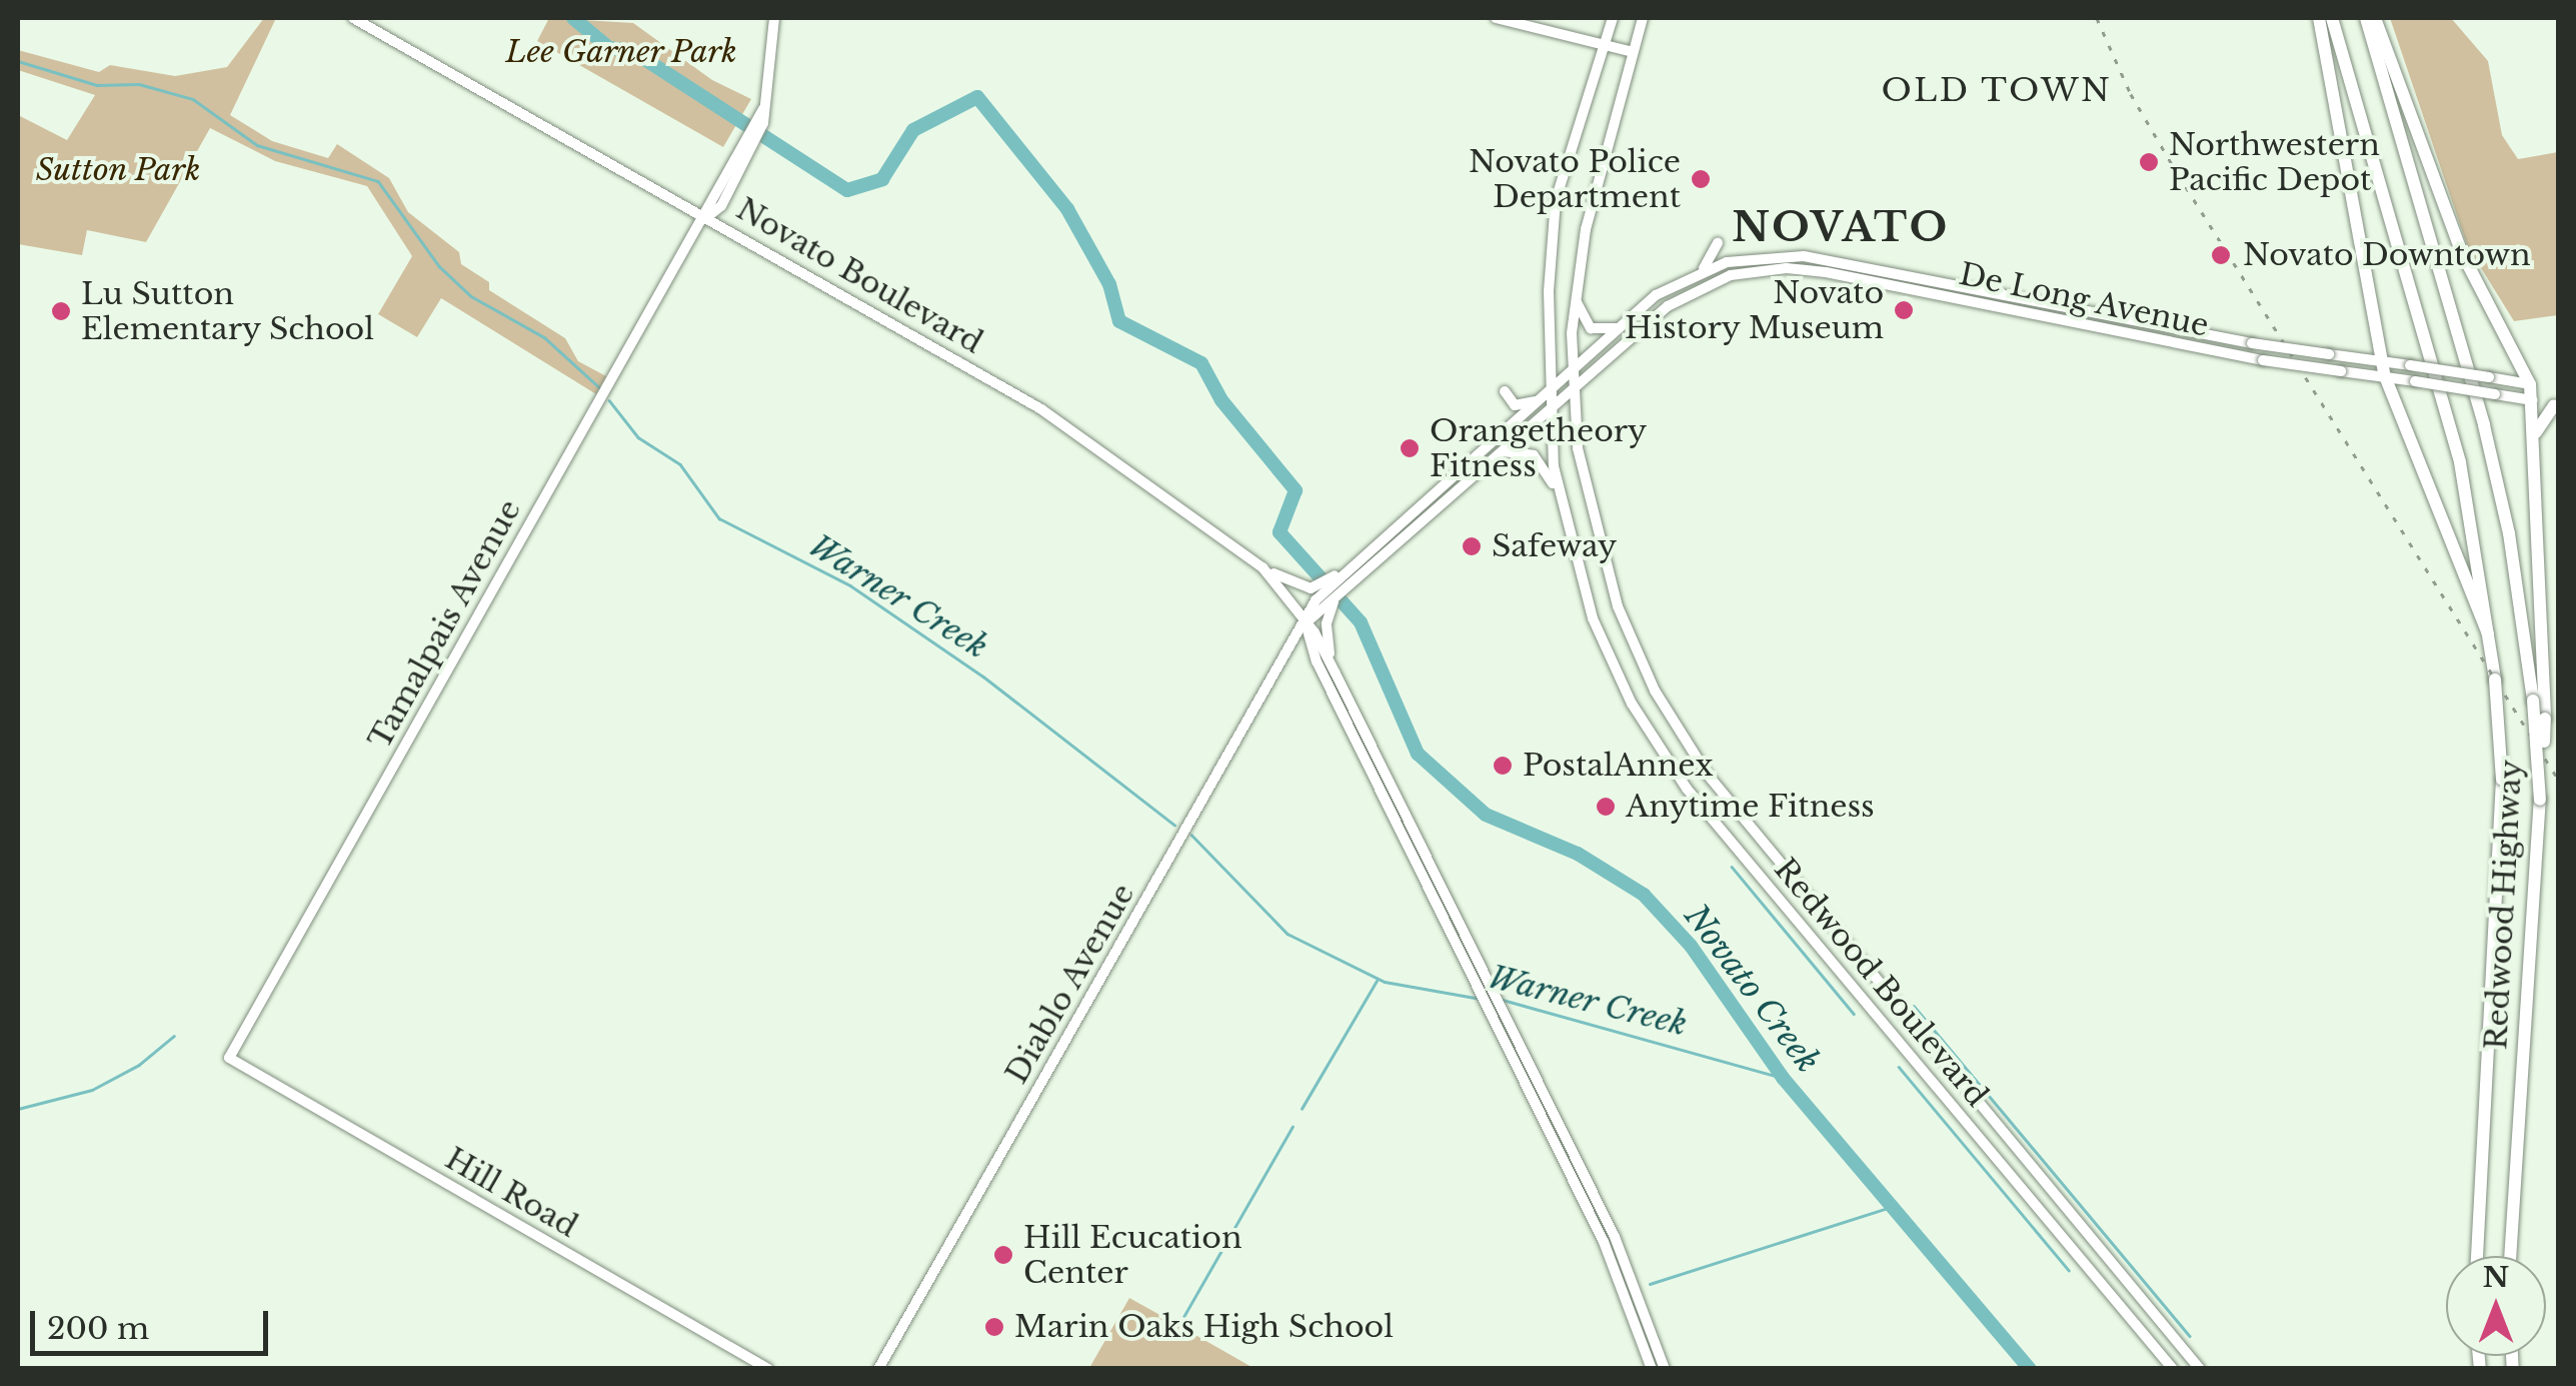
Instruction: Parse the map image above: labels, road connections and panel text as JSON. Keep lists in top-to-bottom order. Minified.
{"streets":{"highway":["Redwood Highway"],"main road":["Novato Boulevard","De Long Avenue","Tamalpais Avenue","Redwood Boulevard","Diablo Avenue","Hill Road"]},"crossings":[["Novato Boulevard","Tamalpais Avenue"],["Novato Boulevard","Diablo Avenue"],["De Long Avenue","Redwood Boulevard"],["De Long Avenue","Diablo Avenue"],["Tamalpais Avenue","Hill Road"],["Redwood Boulevard","Diablo Avenue"]],"districts":["OLD TOWN","NOVATO"],"water":["Warner Creek","Novato Creek"],"parks":["Lee Garner Park","Sutton Park"],"places":["Northwestern Pacific Depot","Novato Police Department","Novato Downtown","Novato History Museum","Lu Sutton Elementary School","Orangetheory Fitness","Safeway","PostalAnnex","Anytime Fitness","Hill Ecucation Center","Marin Oaks High School"],"scale_bar":"200 m","north":"top"}
